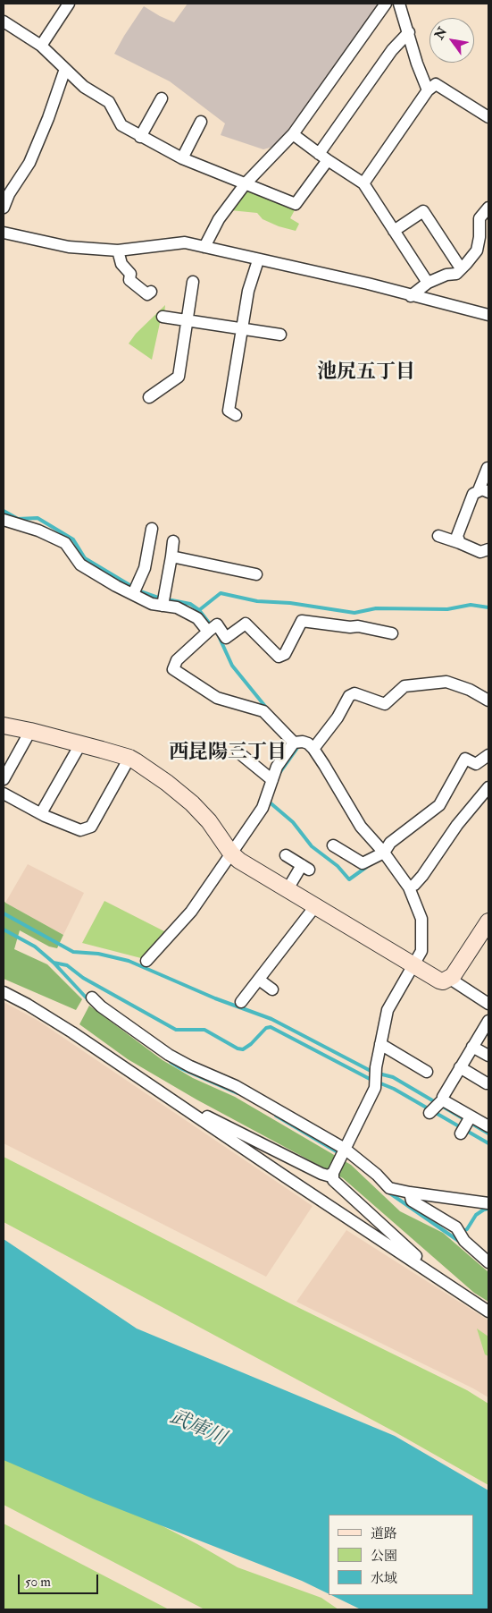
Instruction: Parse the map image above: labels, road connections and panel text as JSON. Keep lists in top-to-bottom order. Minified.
{"districts":["池尻五丁目","西昆陽三丁目"],"water":["武庫川"],"legend":["道路","公園","水域"],"scale_bar":"50 m","north":"top left"}
